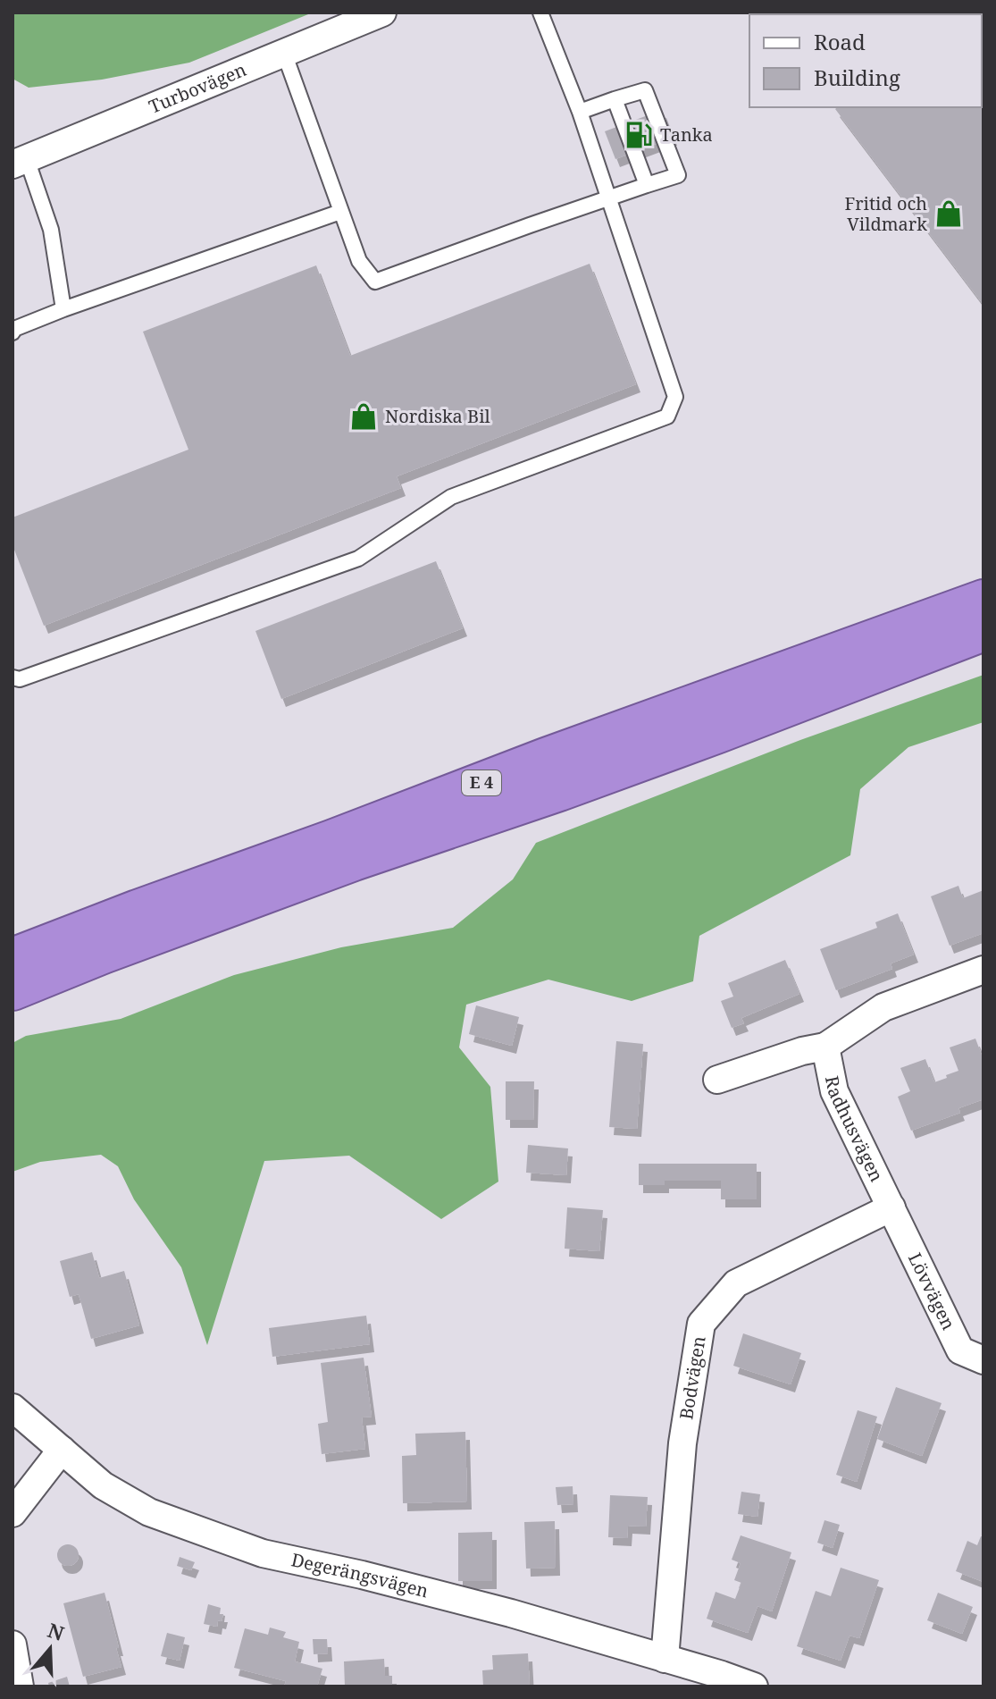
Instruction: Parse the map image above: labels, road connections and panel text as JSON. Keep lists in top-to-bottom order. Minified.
{"streets":{"highway":["E 4"],"street":["Turbovägen","Radhusvägen","Lövvägen","Bodvägen","Degerängsvägen"]},"crossings":[["Radhusvägen","Lövvägen"],["Radhusvägen","Bodvägen"],["Lövvägen","Bodvägen"],["Bodvägen","Degerängsvägen"]],"places":{"fuel station":["Tanka"],"shop":["Fritid och Vildmark","Nordiska Bil"]},"legend":["Road","Building"],"north":"top"}
